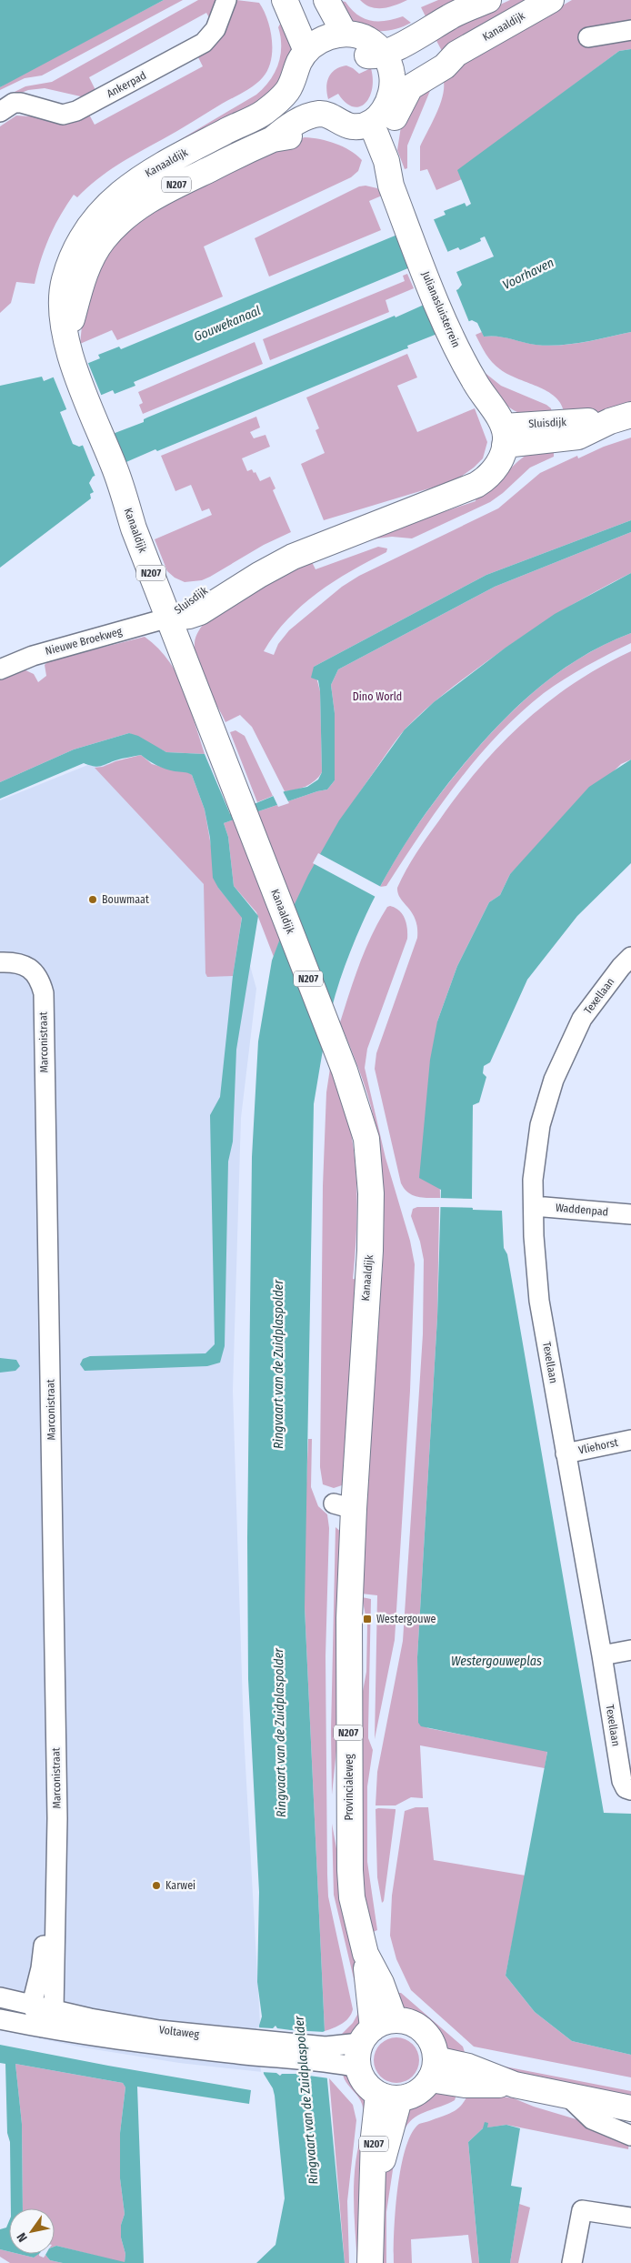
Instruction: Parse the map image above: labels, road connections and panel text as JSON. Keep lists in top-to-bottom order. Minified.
{"streets":{"main road":["Kanaaldijk","N207","Julianasluisterrein","Sluisdijk","Provincialeweg"],"street":["Ankerpad","Nieuwe Broekweg","Texellaan","Marconistraat","Waddenpad","Vliehorst","Voltaweg"]},"crossings":[["Kanaaldijk","N207"],["Kanaaldijk","Sluisdijk"],["Kanaaldijk","Nieuwe Broekweg"],["Kanaaldijk","Provincialeweg"],["N207","Provincialeweg"],["N207","Voltaweg"],["Julianasluisterrein","Sluisdijk"],["Sluisdijk","Nieuwe Broekweg"],["Texellaan","Waddenpad"],["Texellaan","Vliehorst"],["Marconistraat","Voltaweg"],["Provincialeweg","Voltaweg"]],"water":["Voorhaven","Gouwekanaal","Ringvaart van de Zuidplaspolder","Westergouweplas"],"parks":["Dino World"],"places":{"other":["Bouwmaat","Karwei"],"transit":["Westergouwe"]},"north":"bottom left"}
